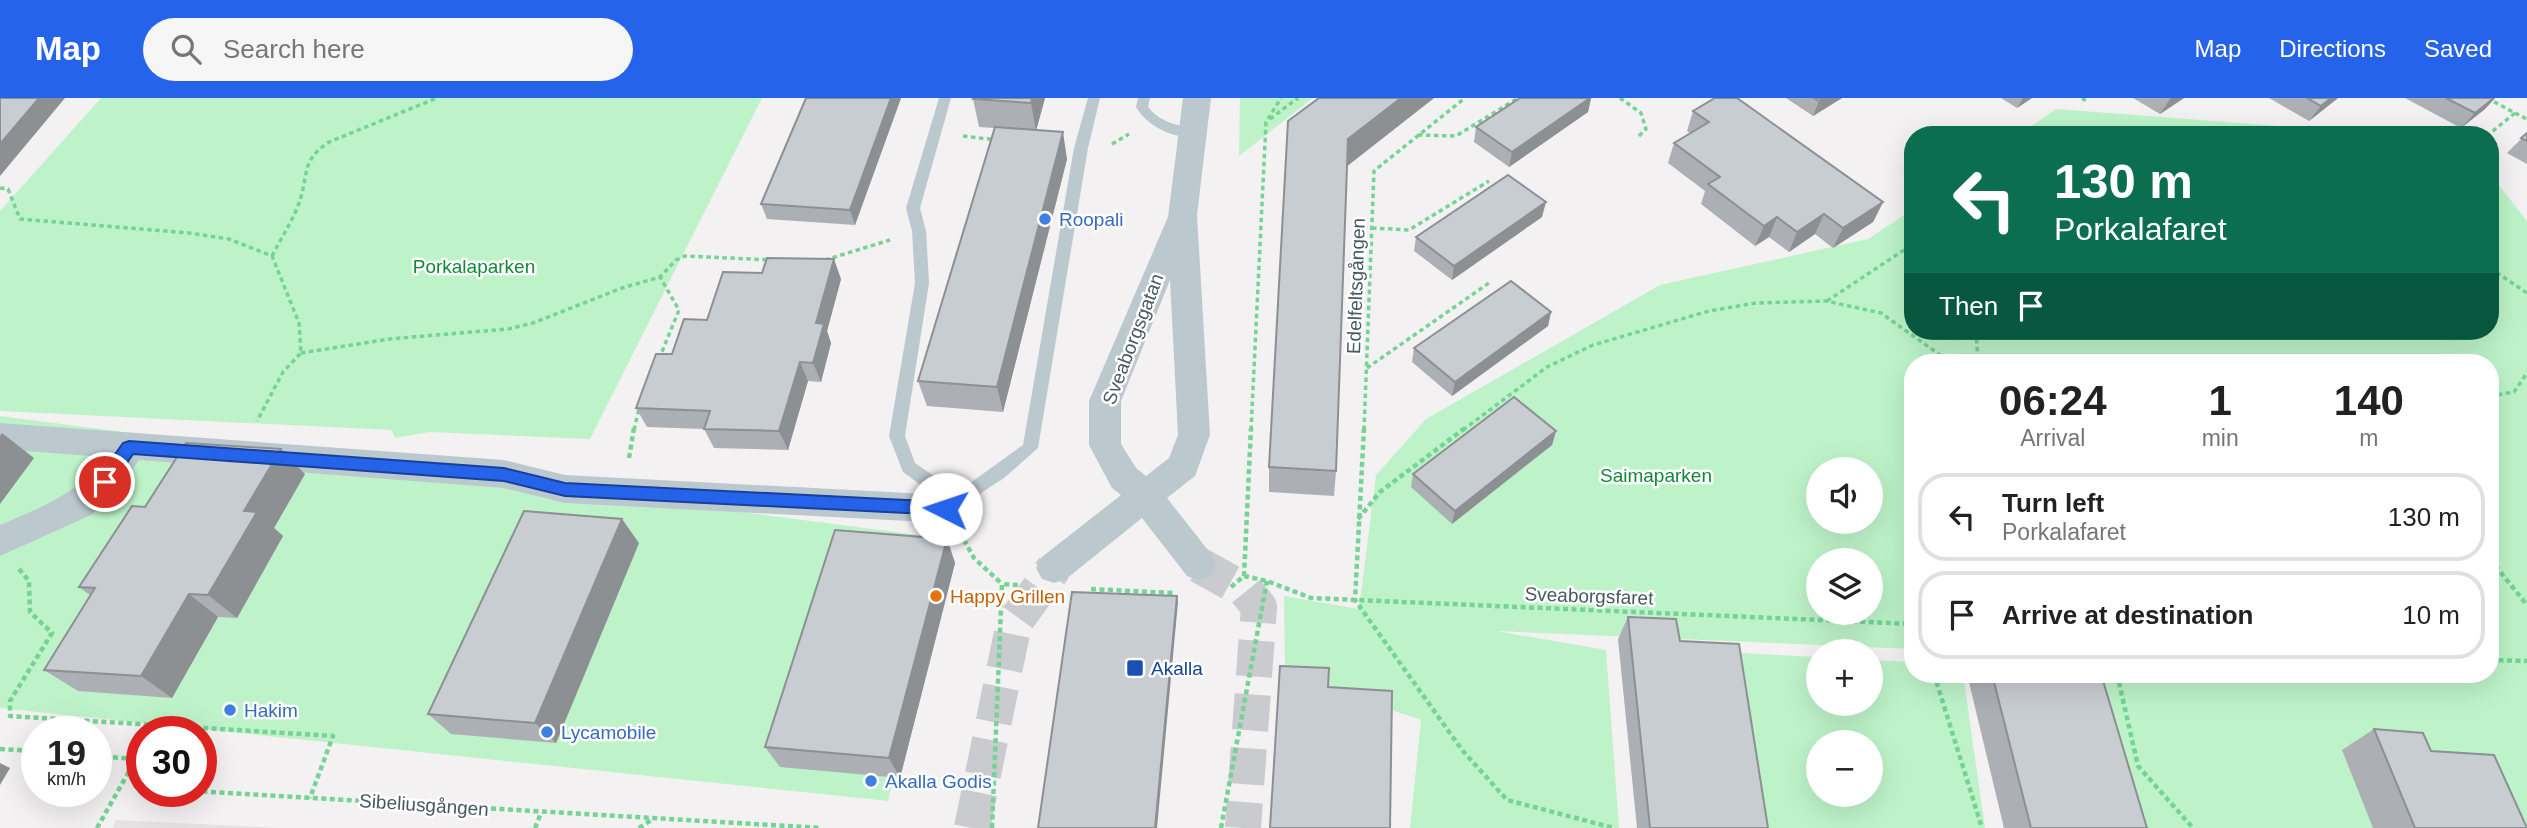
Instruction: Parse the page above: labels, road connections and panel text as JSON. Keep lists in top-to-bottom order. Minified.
{"streets":{"street":["Sveaborgsgatan"],"path":["Edelfeltsgången","Sveaborgsfaret","Sibeliusgången"]},"crossings":[["Edelfeltsgången","Sveaborgsfaret"]],"parks":["Porkalaparken","Saimaparken"],"places":{"other":["Roopali","Happy Grillen","Hakim","Lycamobile","Akalla Godis"],"transit":["Akalla"]},"page":{"header":"Map","search":"Search here","nav":["Map","Directions","Saved"],"turn":["130 m","Porkalafaret"],"then":"Then","eta":["06:24","Arrival","1","min","140","m"],"map_buttons":["+","−"],"list":[{"name":"Turn left","note":"Porkalafaret","value":"130 m"},{"name":"Arrive at destination","value":"10 m"}],"speed":"19 km/h","limit":"30"}}
